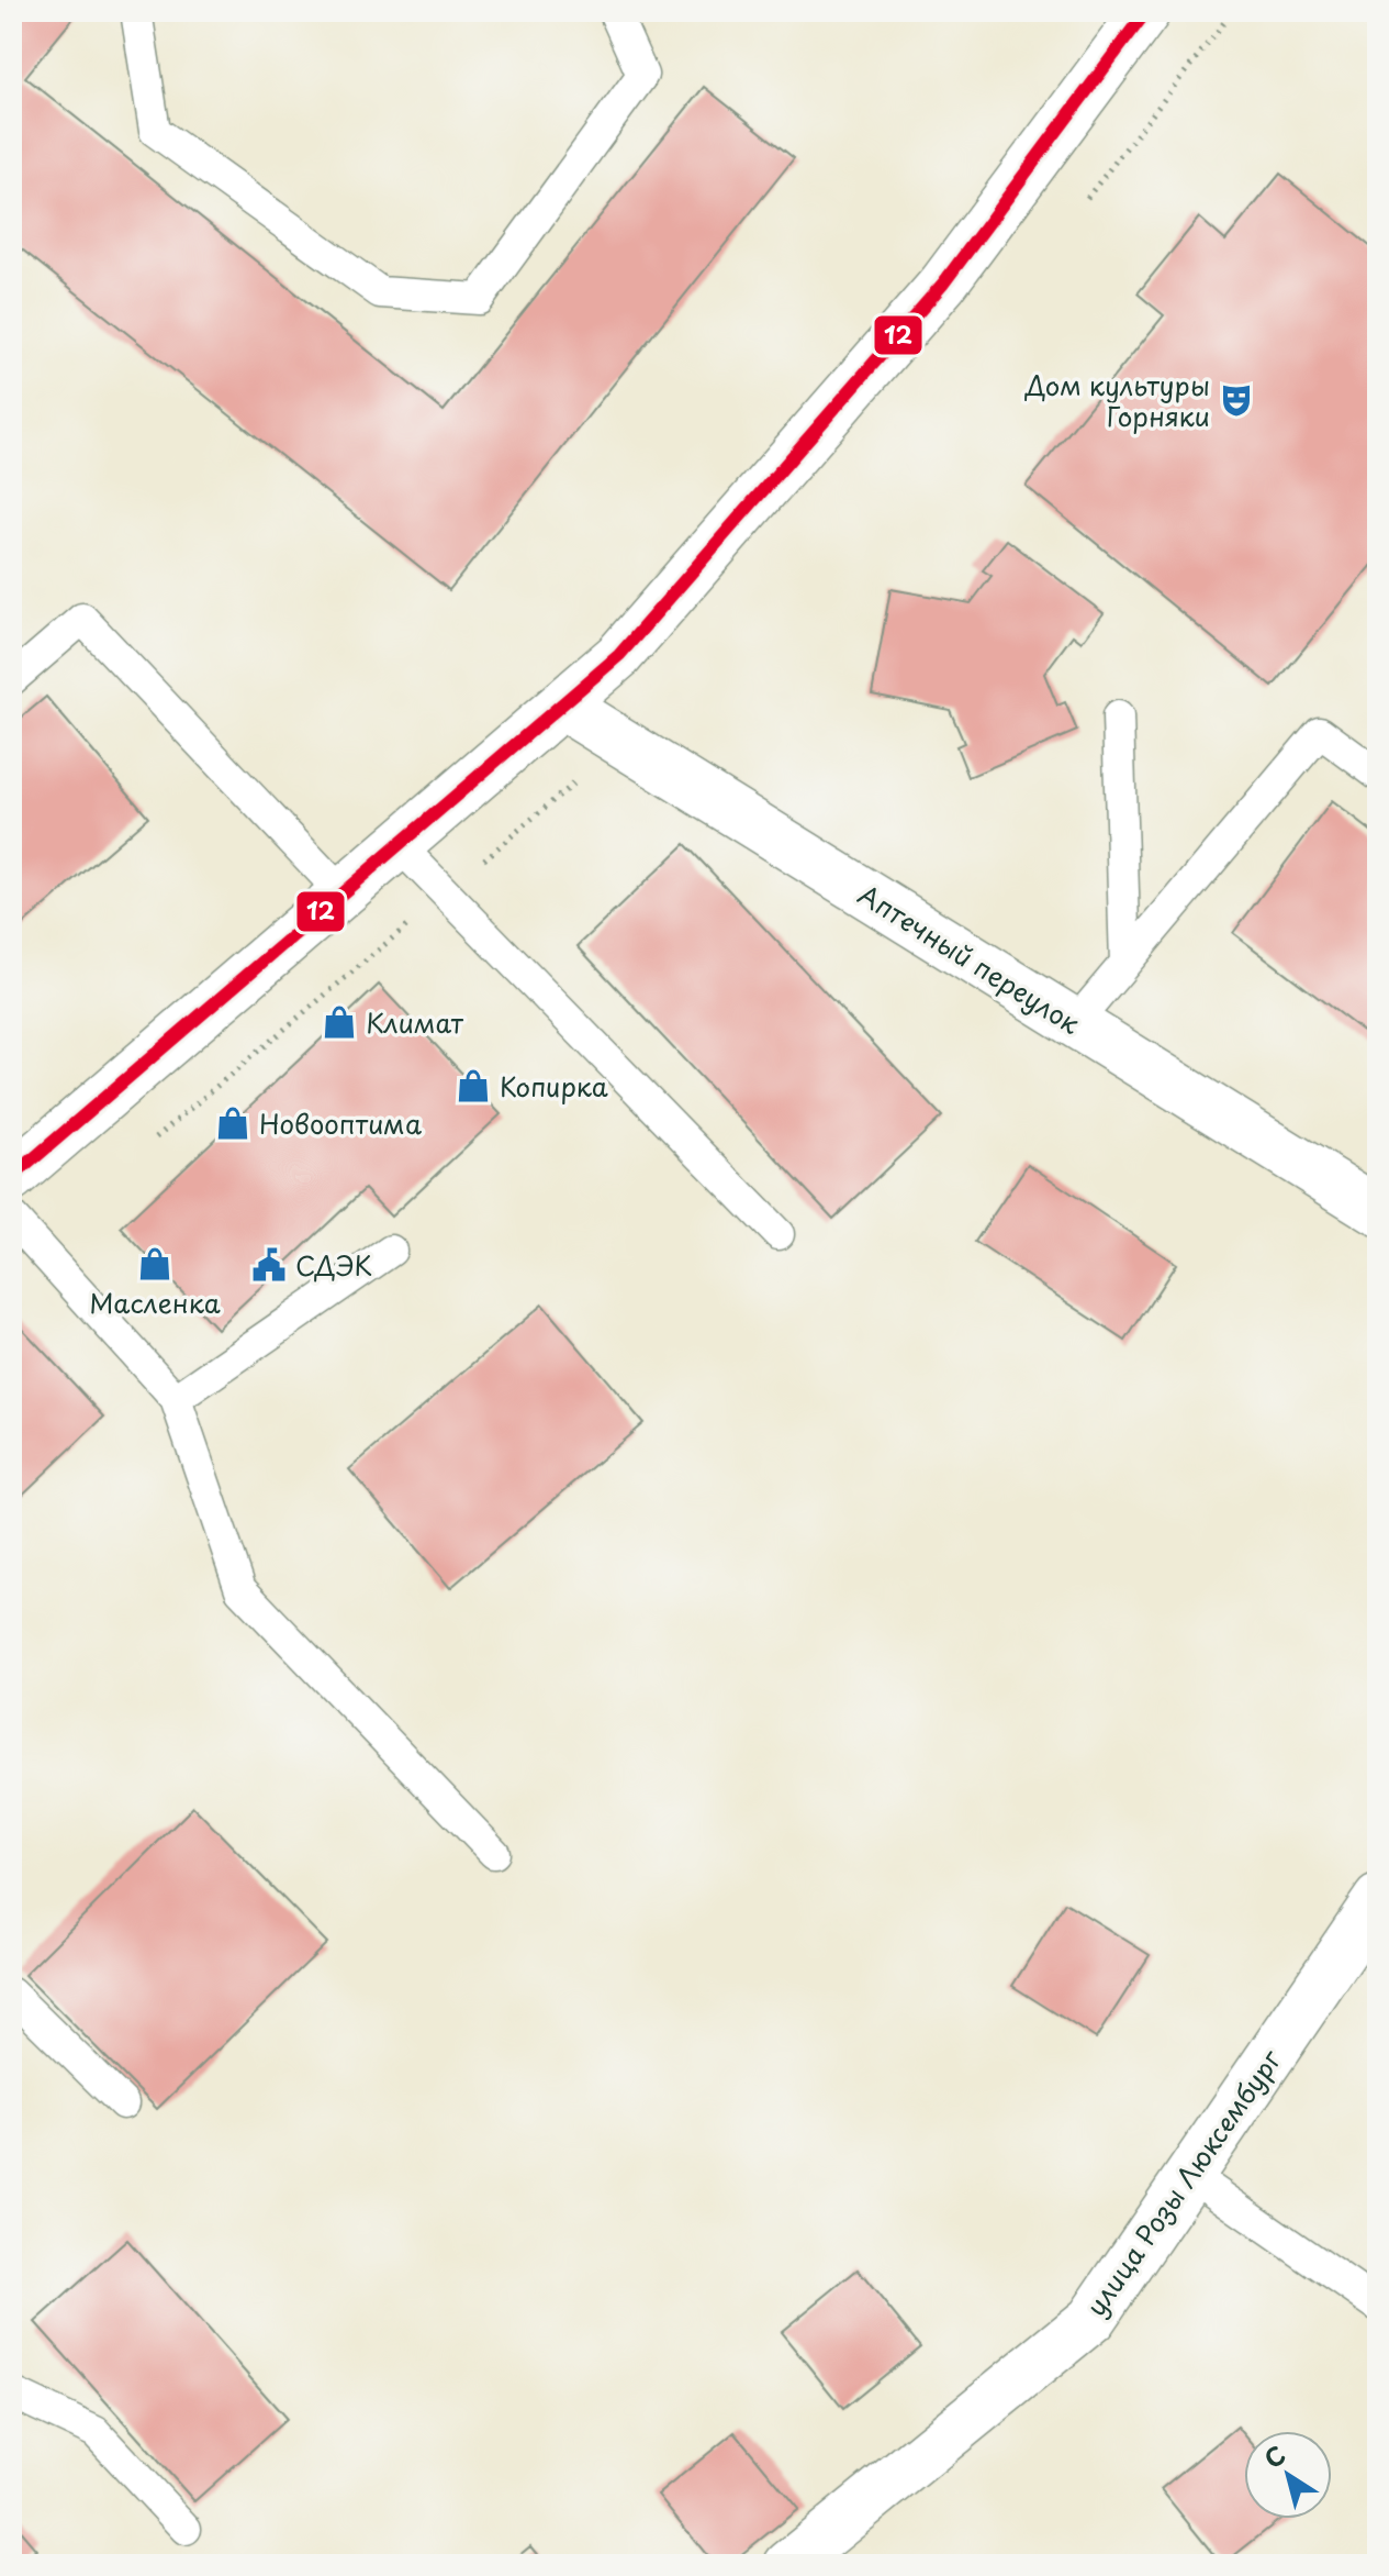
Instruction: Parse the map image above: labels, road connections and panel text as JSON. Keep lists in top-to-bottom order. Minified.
{"streets":{"street":["Аптечный переулок","улица Розы Люксембург"]},"places":{"theatre":["Дом культуры Горняки"],"shop":["Климат","Копирка","Новооптима","Масленка"],"public building":["СДЭК"]},"lines":["transit line 12"],"north":"top left"}
